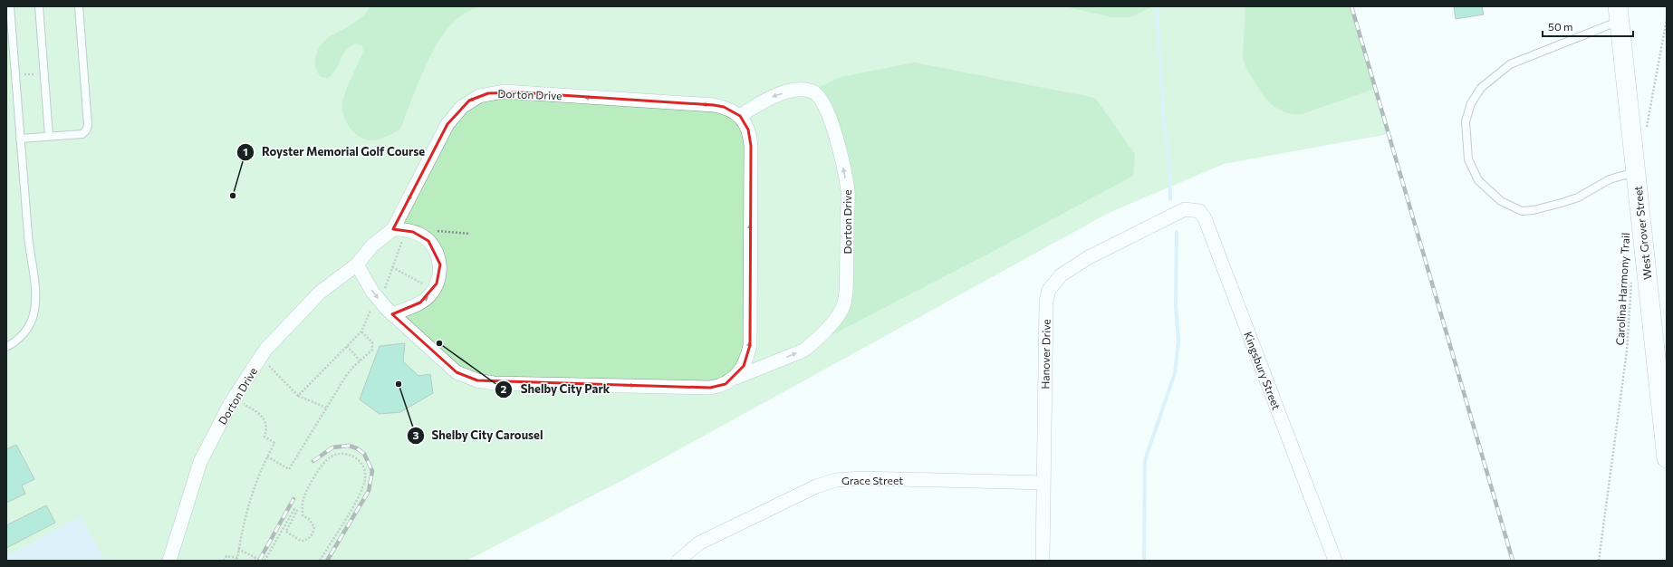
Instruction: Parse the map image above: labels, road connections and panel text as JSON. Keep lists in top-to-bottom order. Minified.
{"streets":{"street":["Dorton Drive","West Grover Street","Hanover Drive","Kingsbury Street","Grace Street"],"path":["Carolina Harmony Trail"]},"crossings":[["Hanover Drive","Kingsbury Street"],["Hanover Drive","Grace Street"]],"places":["Royster Memorial Golf Course","Shelby City Park","Shelby City Carousel"],"scale_bar":"50 m"}
